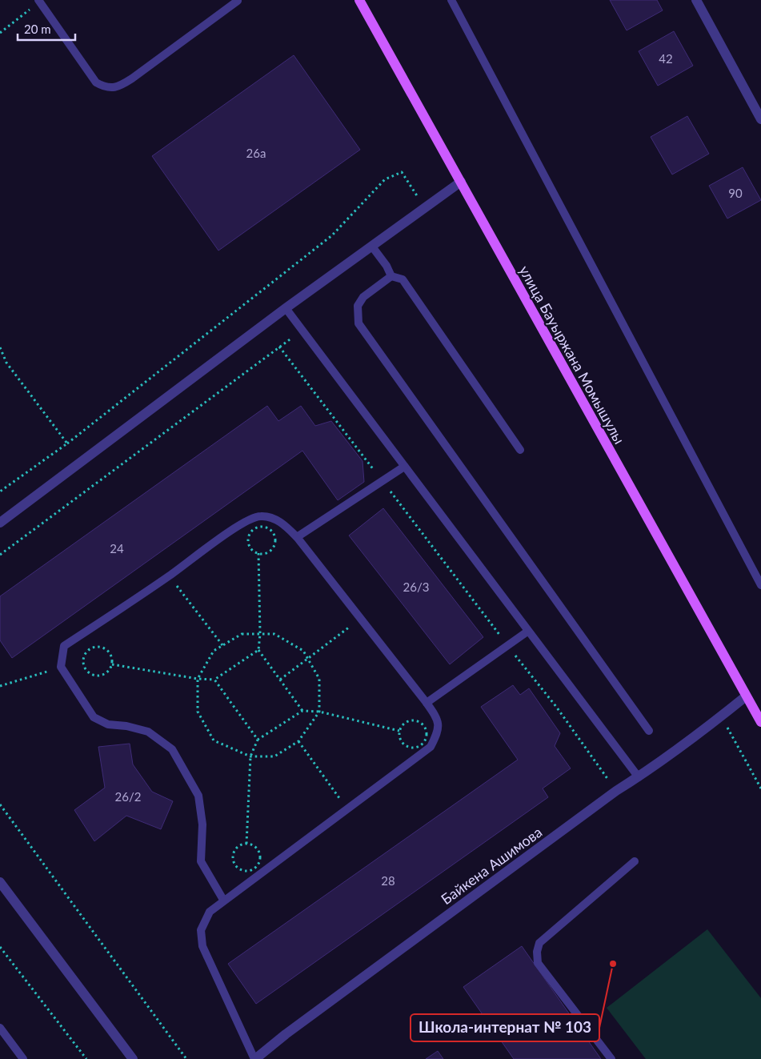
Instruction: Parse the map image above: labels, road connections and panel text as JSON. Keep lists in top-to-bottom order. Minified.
{"streets":{"main road":["улица Бауыржана Момышулы"],"street":["Байкена Ашимова"]},"crossings":[["улица Бауыржана Момышулы","Байкена Ашимова"]],"places":["Школа-интернат № 103"],"house_numbers":["42","26а","90","24","26/3","26/2","28"],"scale_bar":"20 m"}
